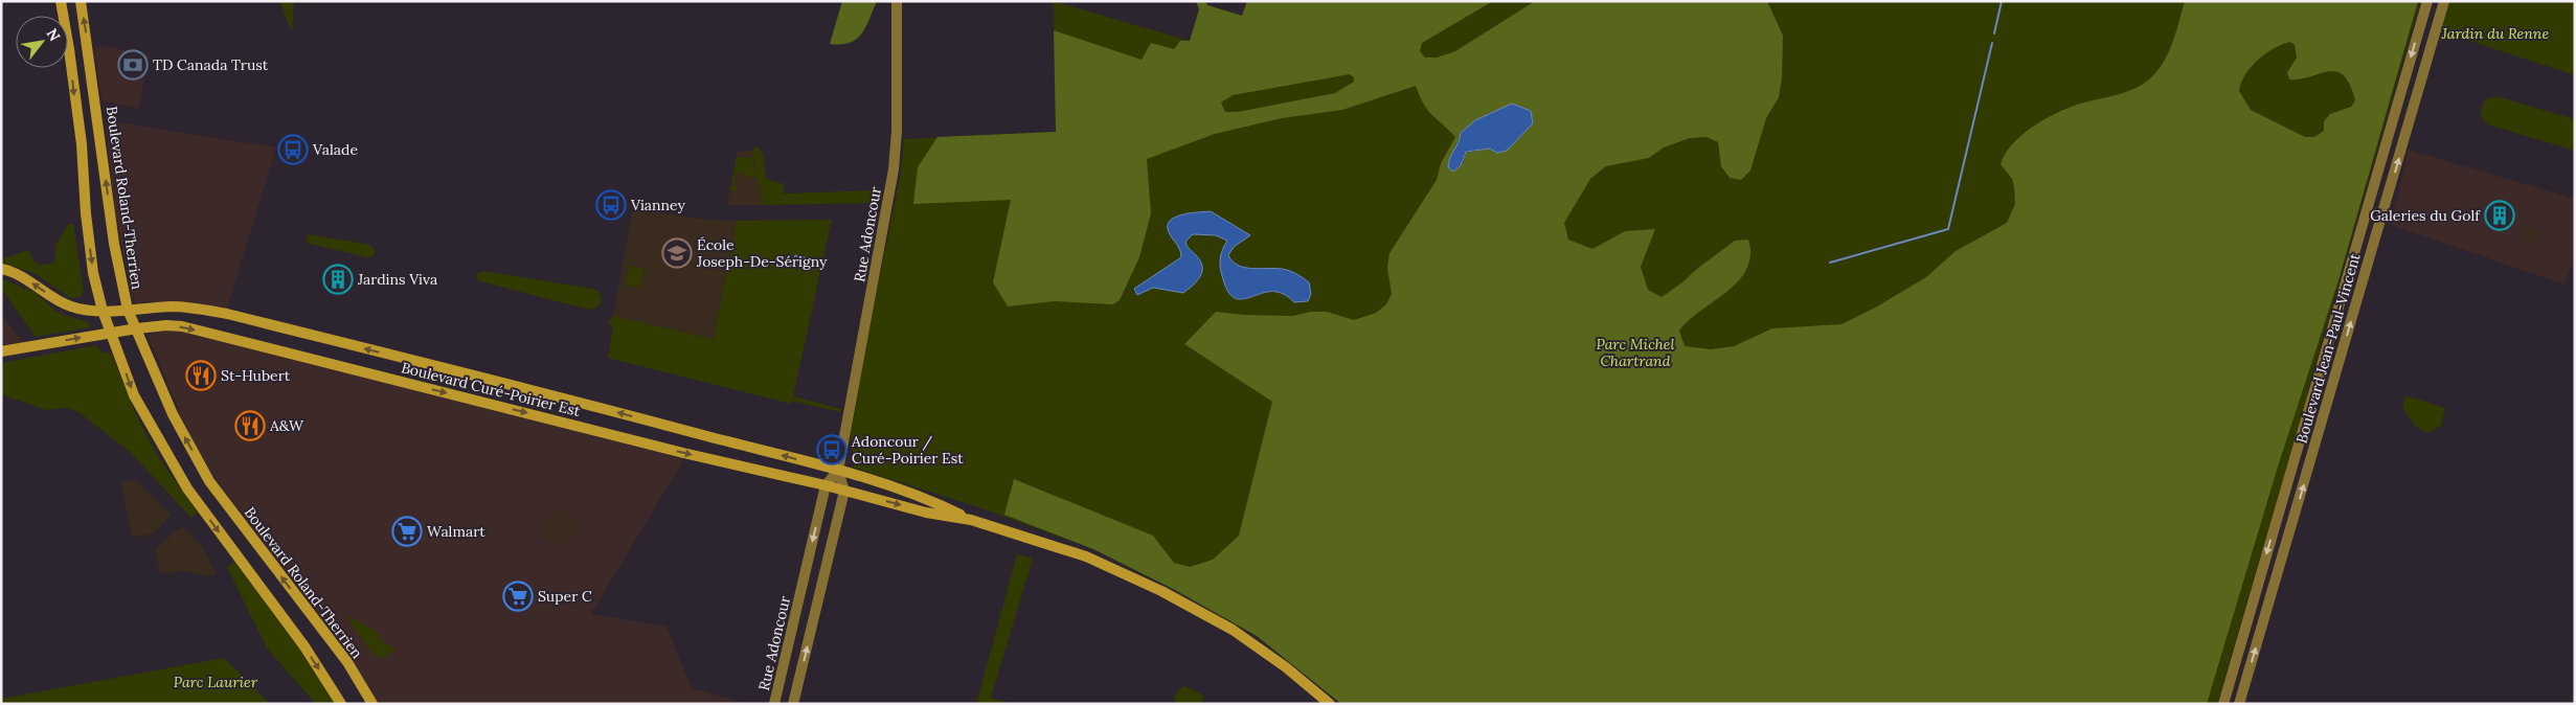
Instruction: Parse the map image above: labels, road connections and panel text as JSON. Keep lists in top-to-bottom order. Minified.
{"streets":{"main road":["Boulevard Roland-Therrien","Boulevard Curé-Poirier Est"],"street":["Rue Adoncour","Boulevard Jean-Paul-Vincent"]},"crossings":[["Boulevard Roland-Therrien","Boulevard Curé-Poirier Est"],["Rue Adoncour","Boulevard Curé-Poirier Est"]],"parks":["Jardin du Renne","Parc Michel Chartrand","Parc Laurier"],"places":{"bank":["TD Canada Trust"],"bus stop":["Valade","Vianney","Adoncour / Curé-Poirier Est"],"building":["Galeries du Golf","Jardins Viva"],"school or university":["École Joseph-De-Sérigny"],"restaurant":["St-Hubert","A&W"],"supermarket":["Walmart","Super C"]},"north":"top right"}
